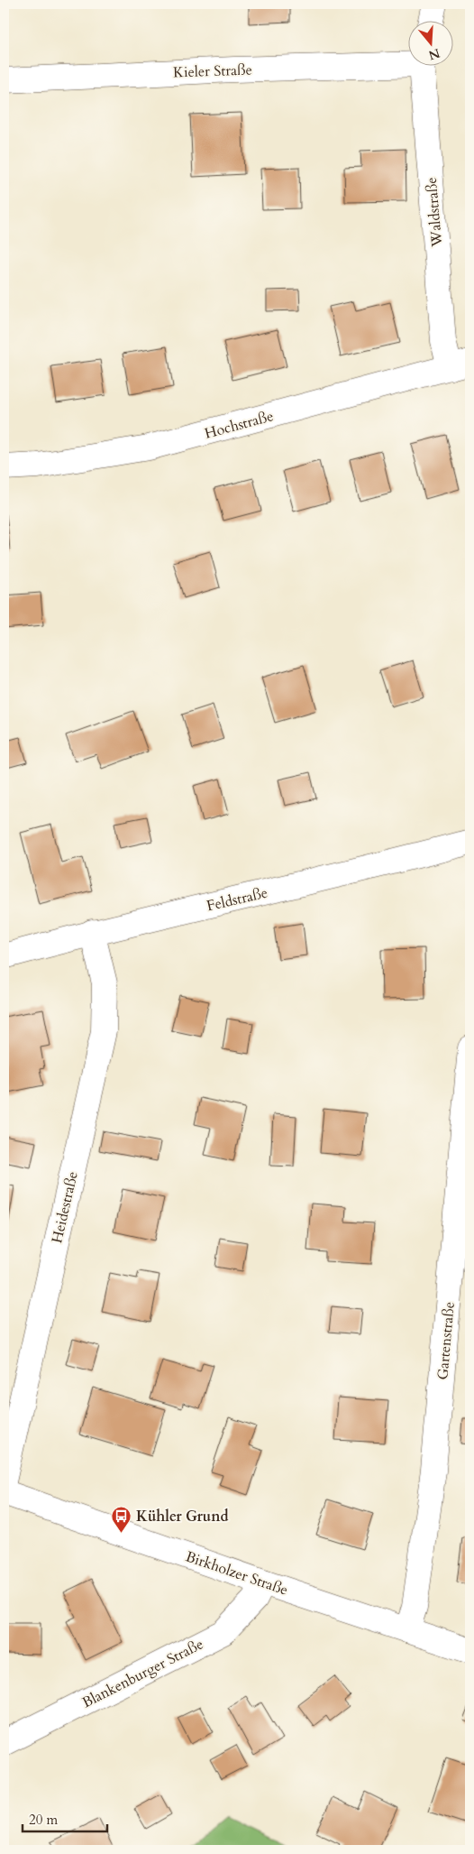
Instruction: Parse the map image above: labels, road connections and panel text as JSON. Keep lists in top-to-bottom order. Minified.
{"streets":{"street":["Kieler Straße","Waldstraße","Hochstraße","Feldstraße","Heidestraße","Gartenstraße","Birkholzer Straße","Blankenburger Straße"]},"crossings":[["Waldstraße","Hochstraße"],["Feldstraße","Heidestraße"],["Gartenstraße","Birkholzer Straße"],["Birkholzer Straße","Blankenburger Straße"]],"places":{"bus stop":["Kühler Grund"]},"scale_bar":"20 m","north":"bottom"}
